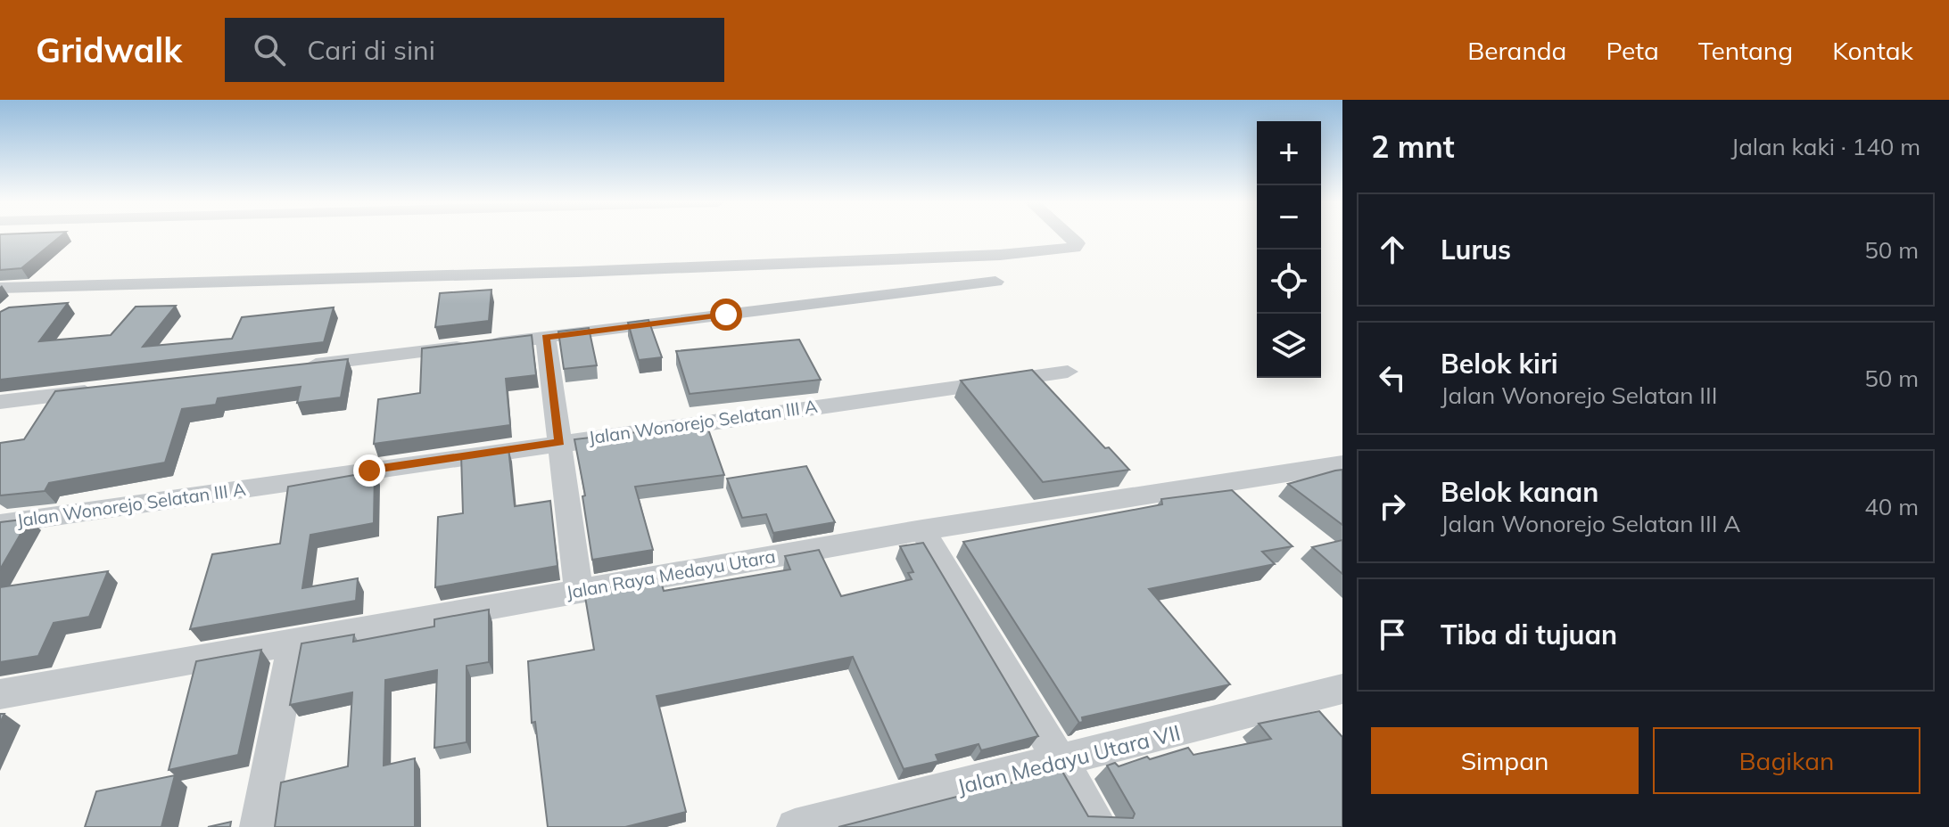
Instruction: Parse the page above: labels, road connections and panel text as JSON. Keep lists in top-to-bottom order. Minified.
{"streets":{"street":["Jalan Wonorejo Selatan III A","Jalan Raya Medayu Utara","Jalan Medayu Utara VII"]},"page":{"header":"Gridwalk","search":"Cari di sini","nav":["Beranda","Peta","Tentang","Kontak"],"heading":["2 mnt","Jalan kaki · 140 m"],"map_buttons":["+","−"],"list":[["Lurus","50 m"],["Belok kiri","Jalan Wonorejo Selatan III","50 m"],["Belok kanan","Jalan Wonorejo Selatan III A","40 m"],"Tiba di tujuan"],"buttons":["Simpan","Bagikan"]}}
